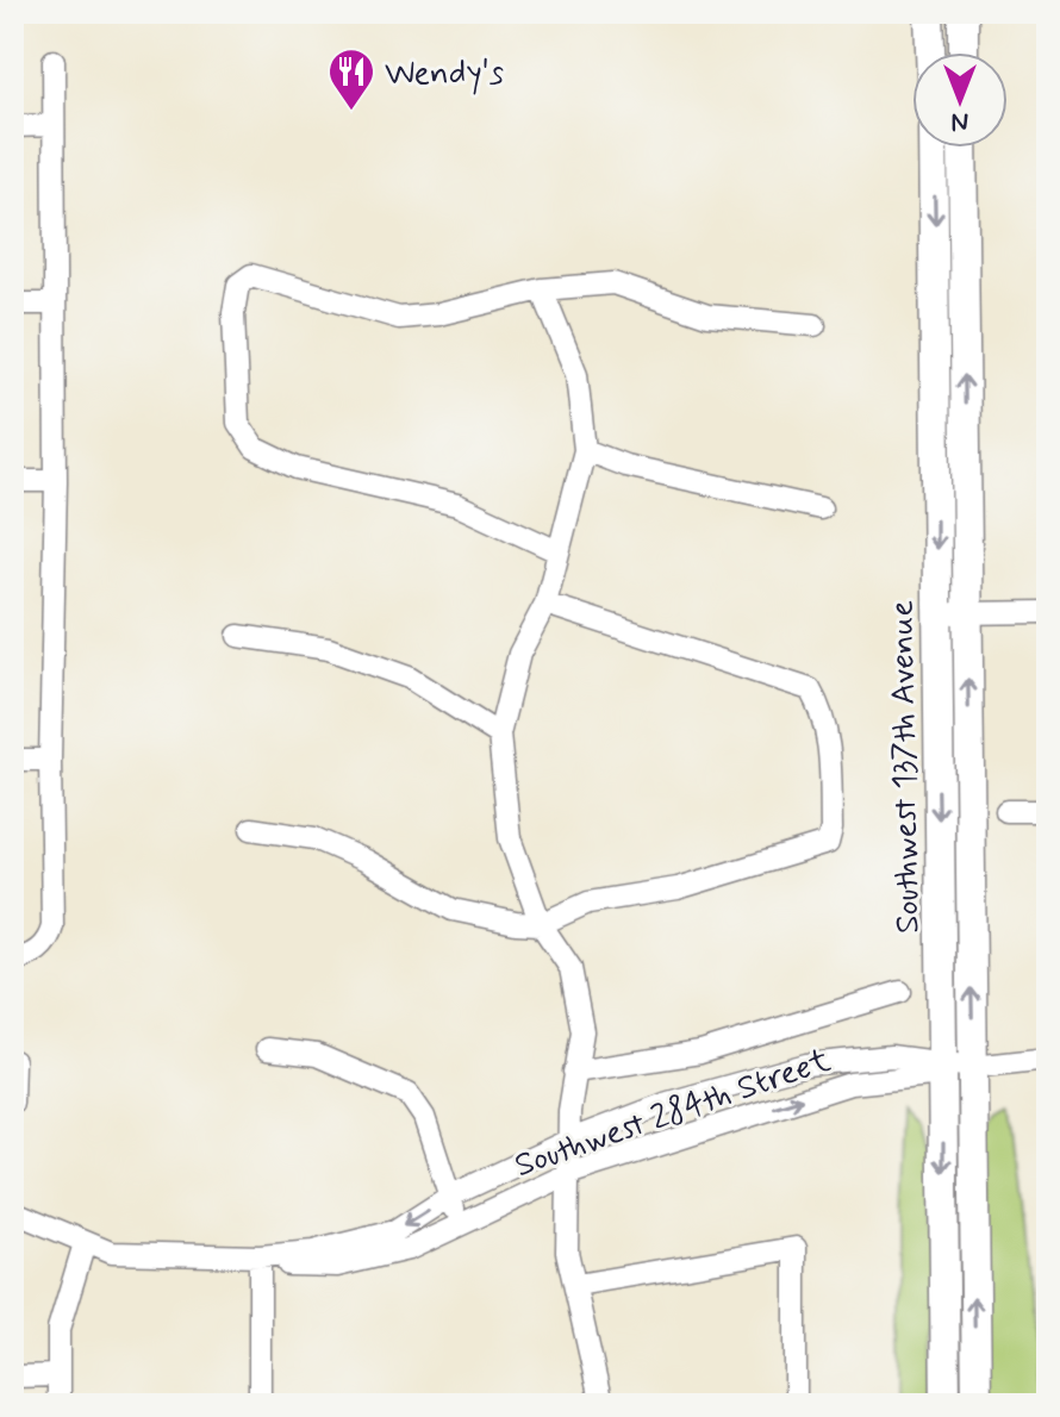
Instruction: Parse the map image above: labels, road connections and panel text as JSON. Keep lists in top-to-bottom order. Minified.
{"streets":{"main road":["Southwest 137th Avenue"],"street":["Southwest 284th Street"]},"crossings":[["Southwest 137th Avenue","Southwest 284th Street"]],"places":{"restaurant":["Wendy's"]},"north":"bottom"}
